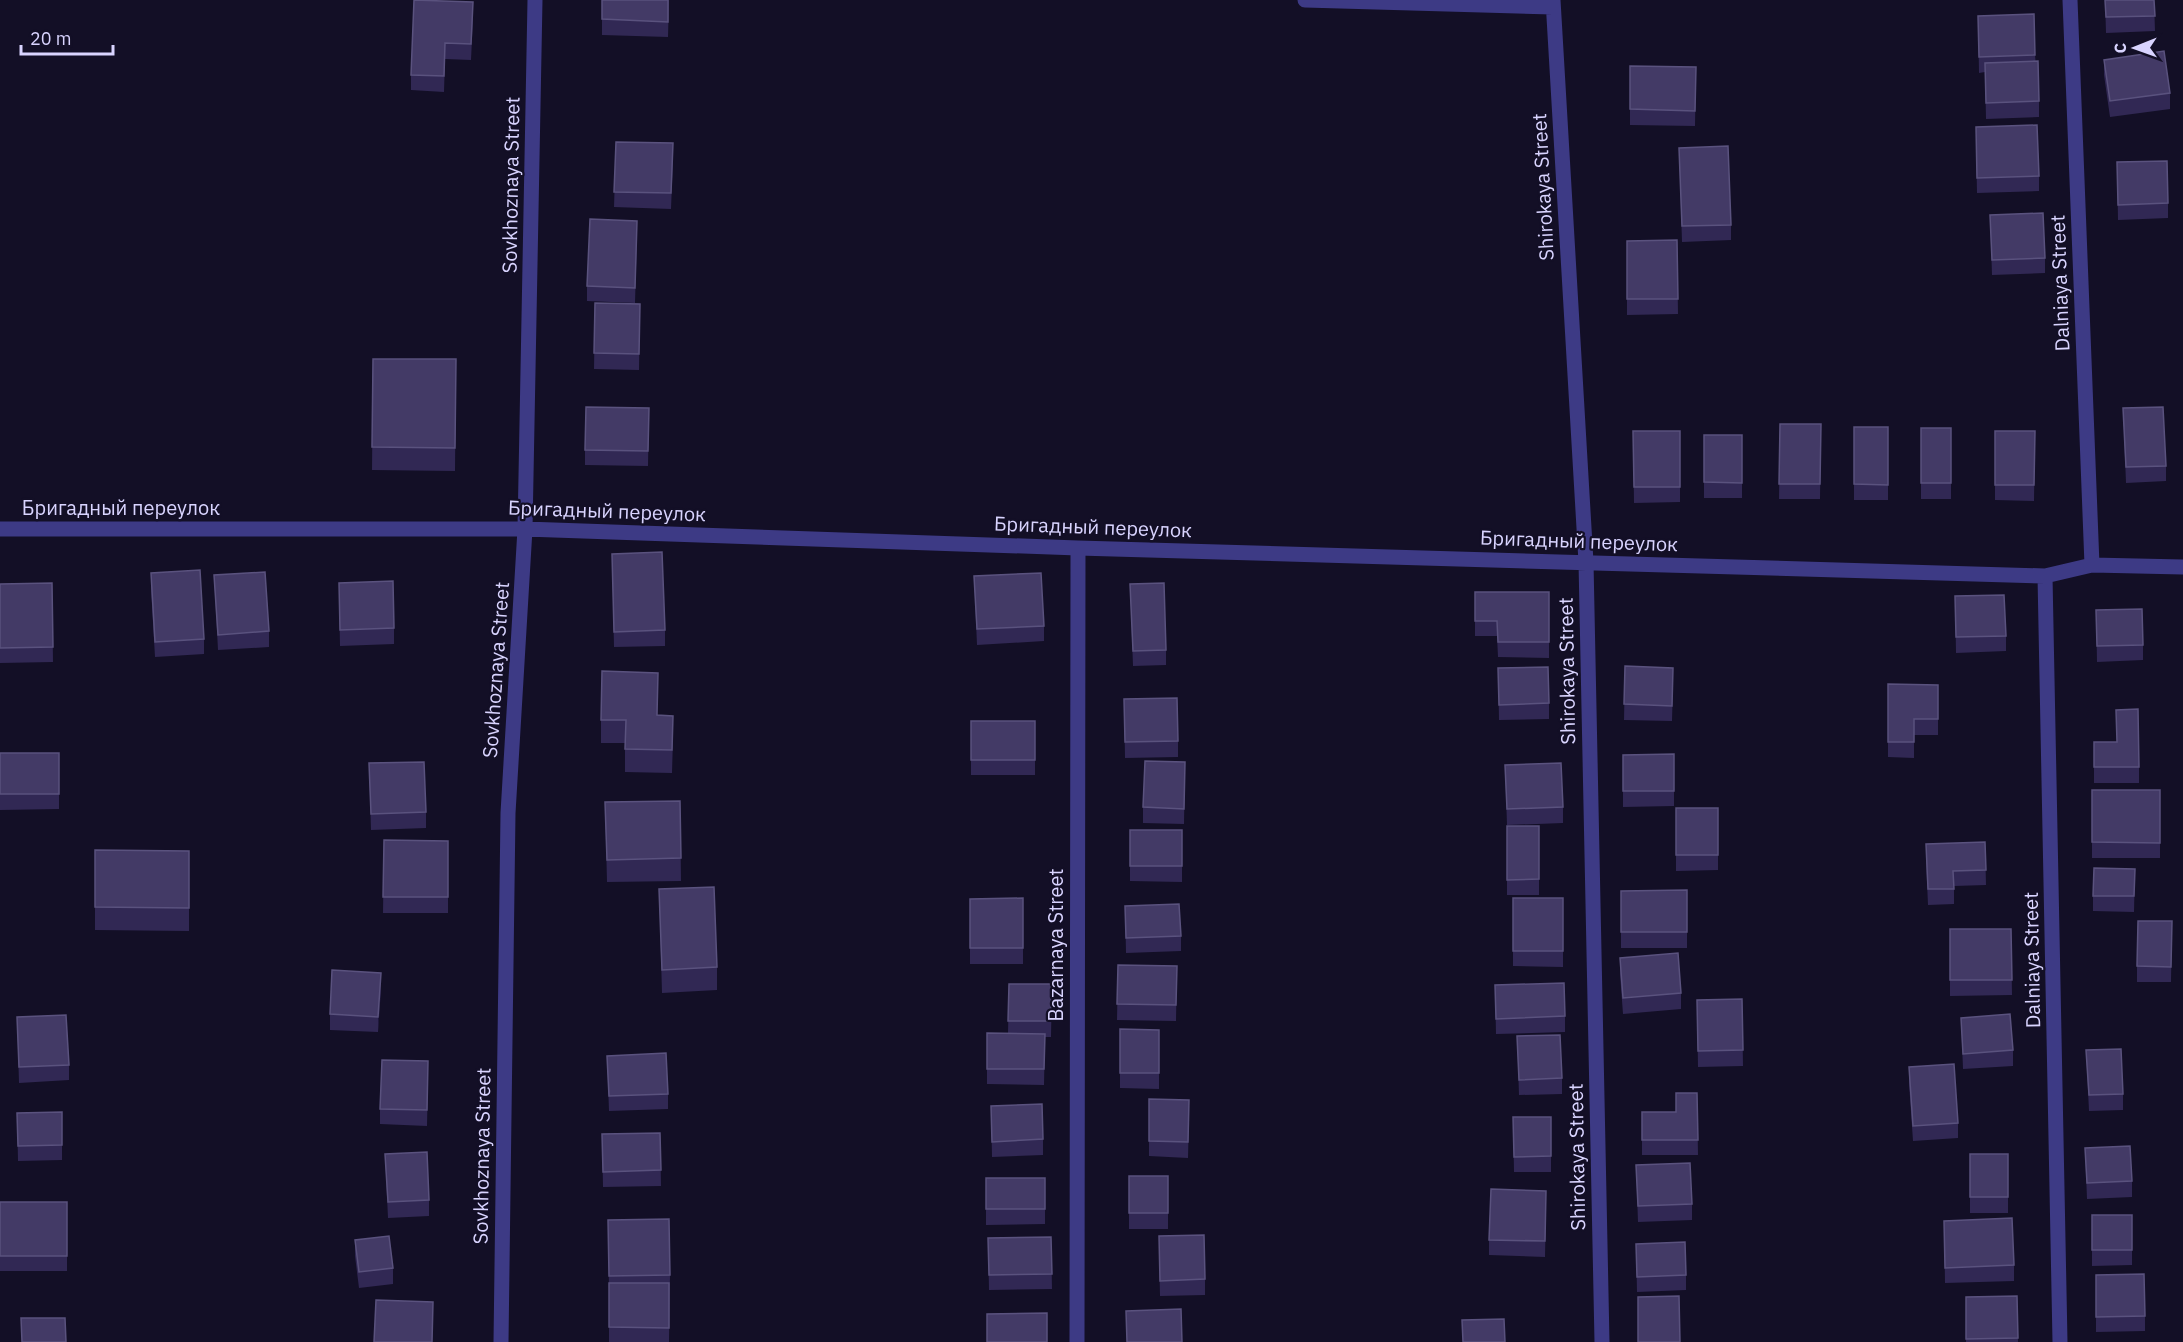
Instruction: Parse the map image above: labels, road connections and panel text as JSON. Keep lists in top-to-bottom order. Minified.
{"streets":{"street":["Sovkhoznaya Street","Shirokaya Street","Dalniaya Street","Бригадный переулок","Bazarnaya Street"]},"crossings":[["Sovkhoznaya Street","Бригадный переулок"],["Shirokaya Street","Бригадный переулок"],["Dalniaya Street","Бригадный переулок"],["Бригадный переулок","Bazarnaya Street"]],"scale_bar":"20 m","north":"left"}
